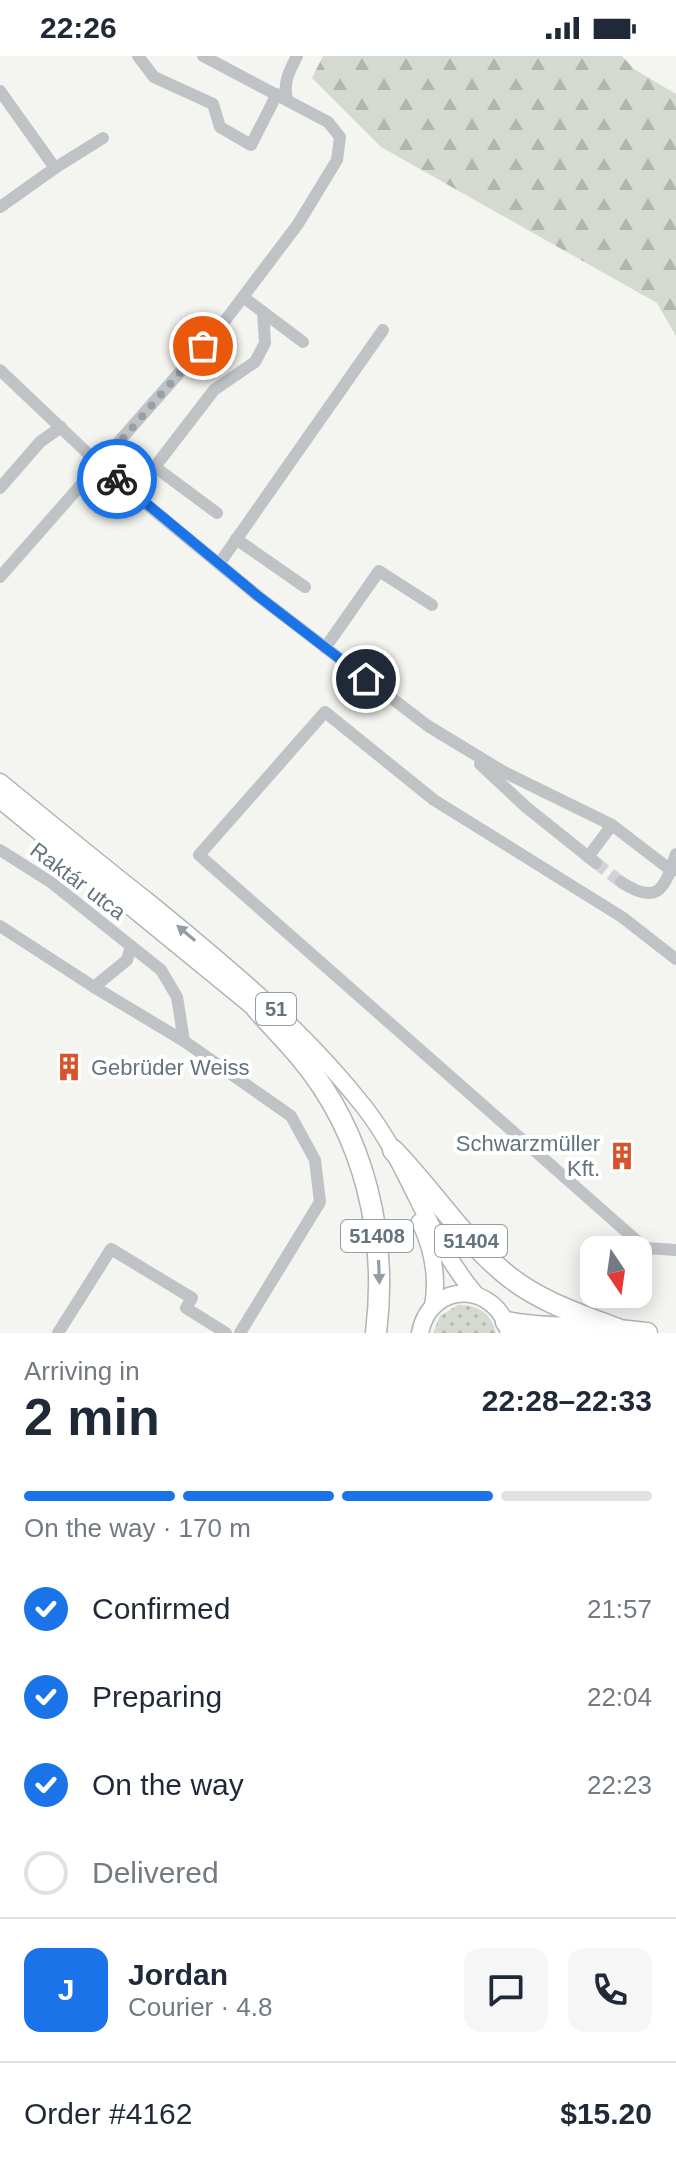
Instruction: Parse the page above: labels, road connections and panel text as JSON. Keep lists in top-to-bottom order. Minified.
{"streets":{"highway":["51408","51404"],"main road":["51"],"street":["Raktár utca"]},"crossings":[["51","51408"],["51","51404"]],"places":{"building":["Gebrüder Weiss","Schwarzmüller Kft."]},"north":"bottom","page":{"status":"22:26","heading":["2 min","Arriving in","22:28–22:33"],"panel":["Jordan","Courier · 4.8","Order #4162","$15.20"],"bar":"On the way · 170 m","list":[["Confirmed","21:57"],["Preparing","22:04"],["On the way","22:23"],"Delivered"],"round":"J"}}
